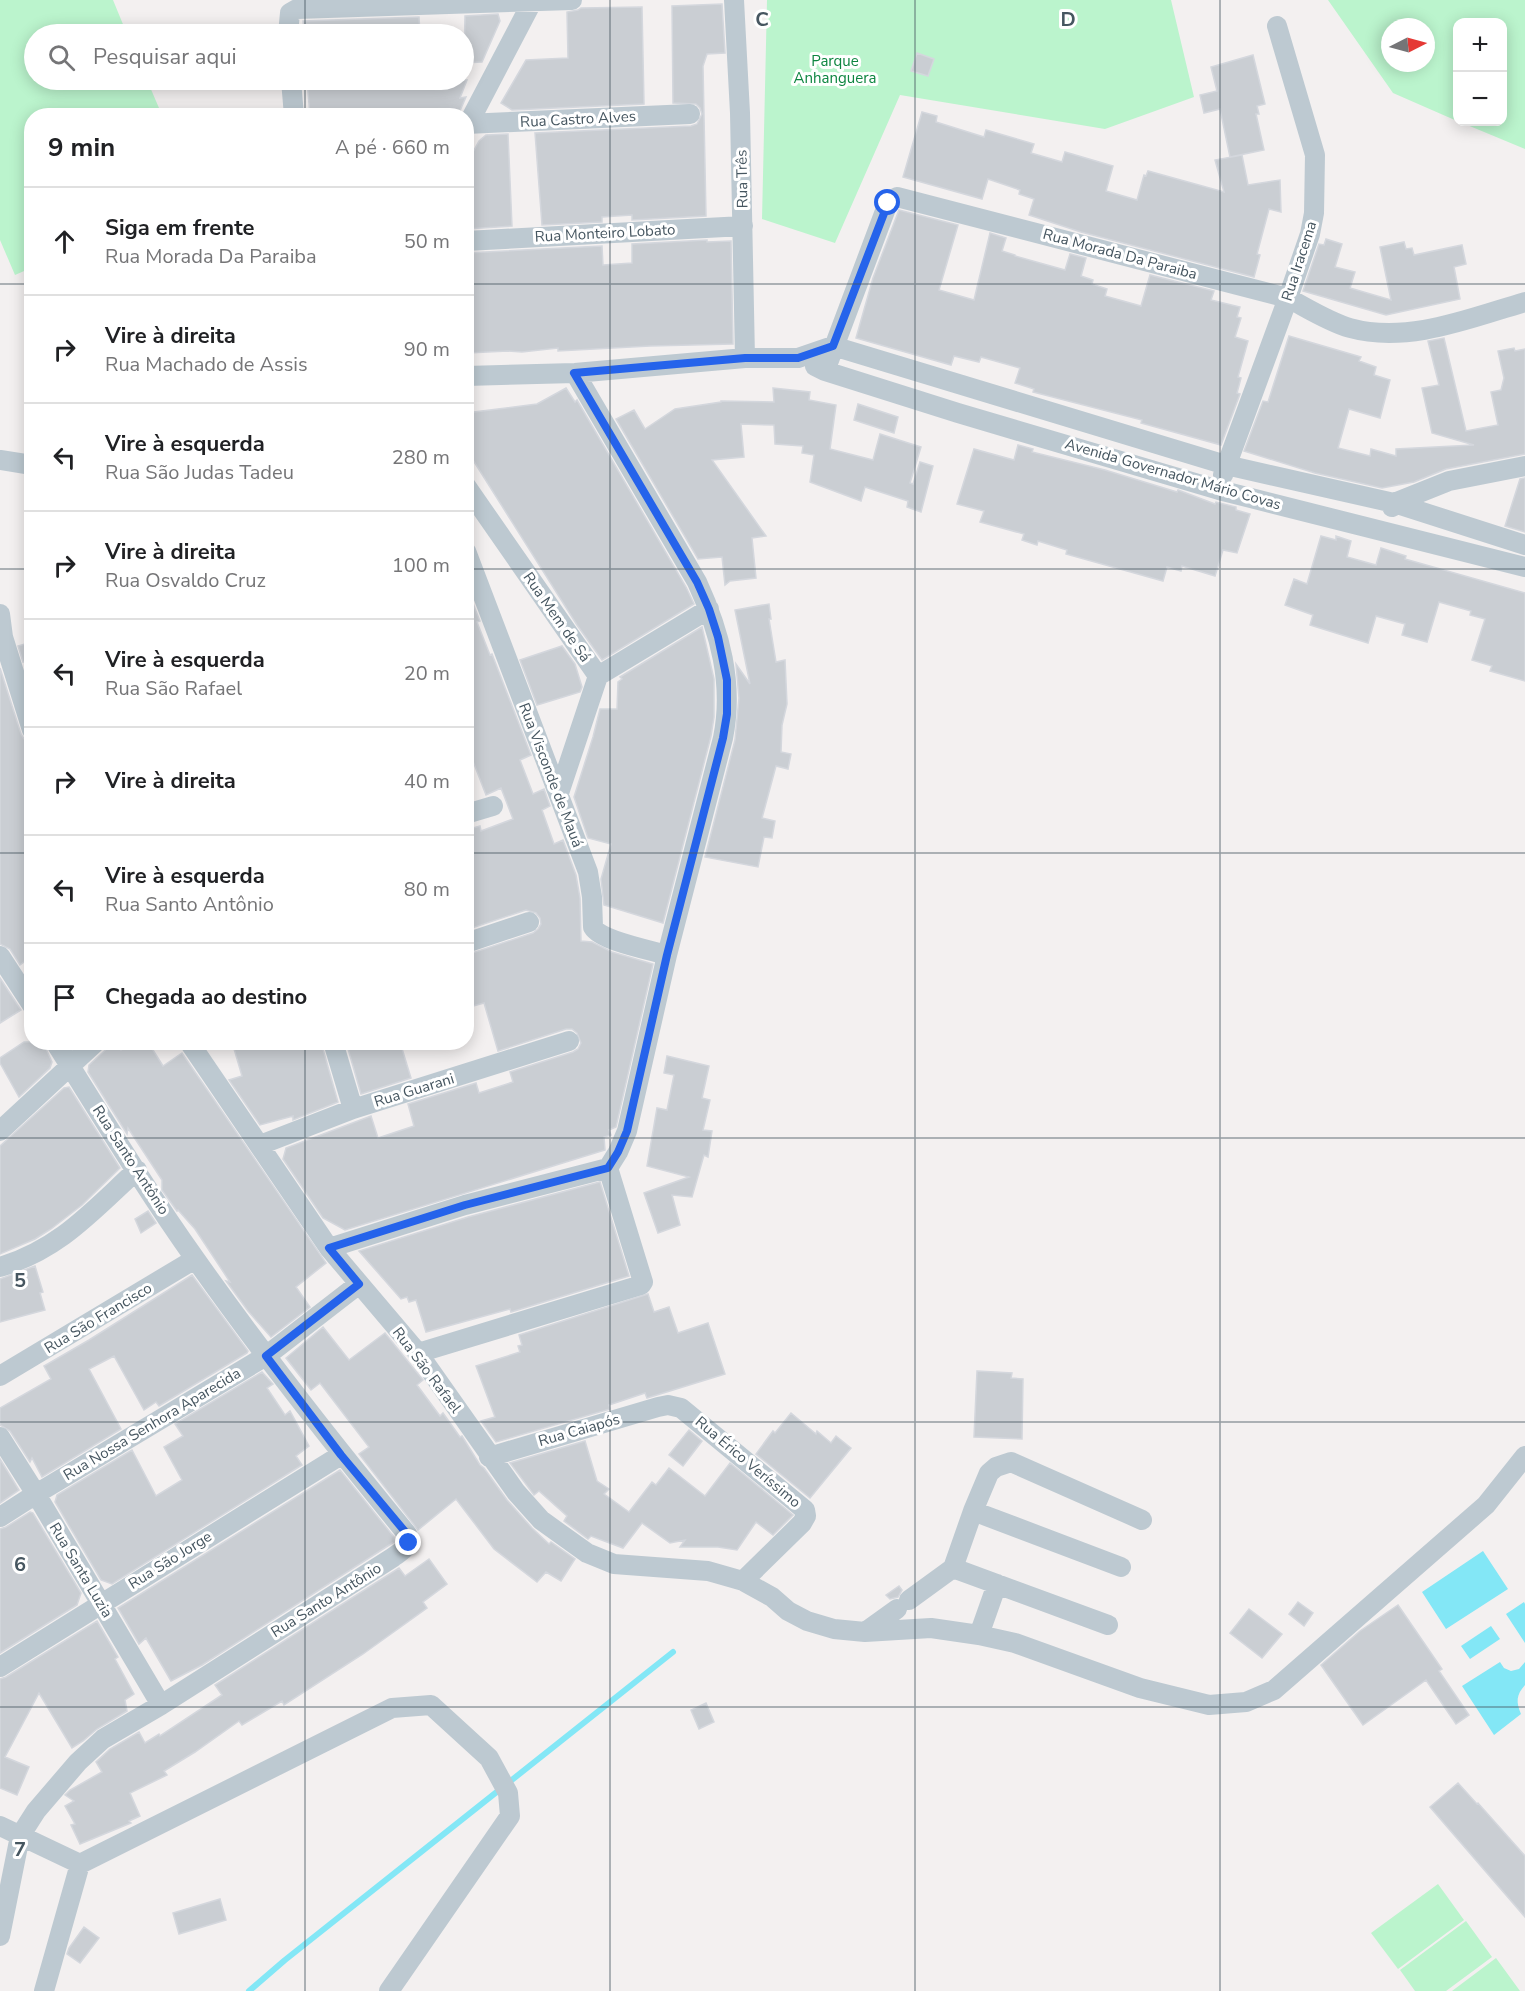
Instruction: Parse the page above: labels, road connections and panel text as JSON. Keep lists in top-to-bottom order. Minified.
{"streets":{"street":["Rua Castro Alves","Rua Três","Rua Monteiro Lobato","Rua Morada Da Paraiba","Rua Iracema","Avenida Governador Mário Covas","Rua Mem de Sá","Rua Visconde de Mauá","Rua Guarani","Rua Santo Antônio","Rua São Francisco","Rua São Rafael","Rua Nossa Senhora Aparecida","Rua Caiapós","Rua Érico Veríssimo","Rua São Jorge","Rua Santa Luzia"]},"crossings":[["Rua Três","Rua Monteiro Lobato"],["Rua Morada Da Paraiba","Rua Iracema"],["Rua Morada Da Paraiba","Avenida Governador Mário Covas"],["Rua Iracema","Avenida Governador Mário Covas"],["Rua Mem de Sá","Rua Visconde de Mauá"],["Rua Guarani","Rua São Rafael"],["Rua Santo Antônio","Rua São Francisco"],["Rua Santo Antônio","Rua Nossa Senhora Aparecida"],["Rua Santo Antônio","Rua São Jorge"],["Rua Santo Antônio","Rua Santa Luzia"],["Rua São Rafael","Rua Nossa Senhora Aparecida"],["Rua São Rafael","Rua Caiapós"],["Rua São Rafael","Rua Érico Veríssimo"],["Rua Nossa Senhora Aparecida","Rua Santa Luzia"],["Rua Caiapós","Rua Érico Veríssimo"],["Rua São Jorge","Rua Santa Luzia"]],"parks":["Parque Anhanguera"],"north":"right","page":{"map_buttons":["+","−"],"search":"Pesquisar aqui","heading":["9 min","A pé · 660 m"],"list":[["Siga em frente","Rua Morada Da Paraiba","50 m"],["Vire à direita","Rua Machado de Assis","90 m"],["Vire à esquerda","Rua São Judas Tadeu","280 m"],["Vire à direita","Rua Osvaldo Cruz","100 m"],["Vire à esquerda","Rua São Rafael","20 m"],["Vire à direita","40 m"],["Vire à esquerda","Rua Santo Antônio","80 m"],"Chegada ao destino"]},"grid":{"columns":["C","D"],"rows":["5","6","7"]}}
